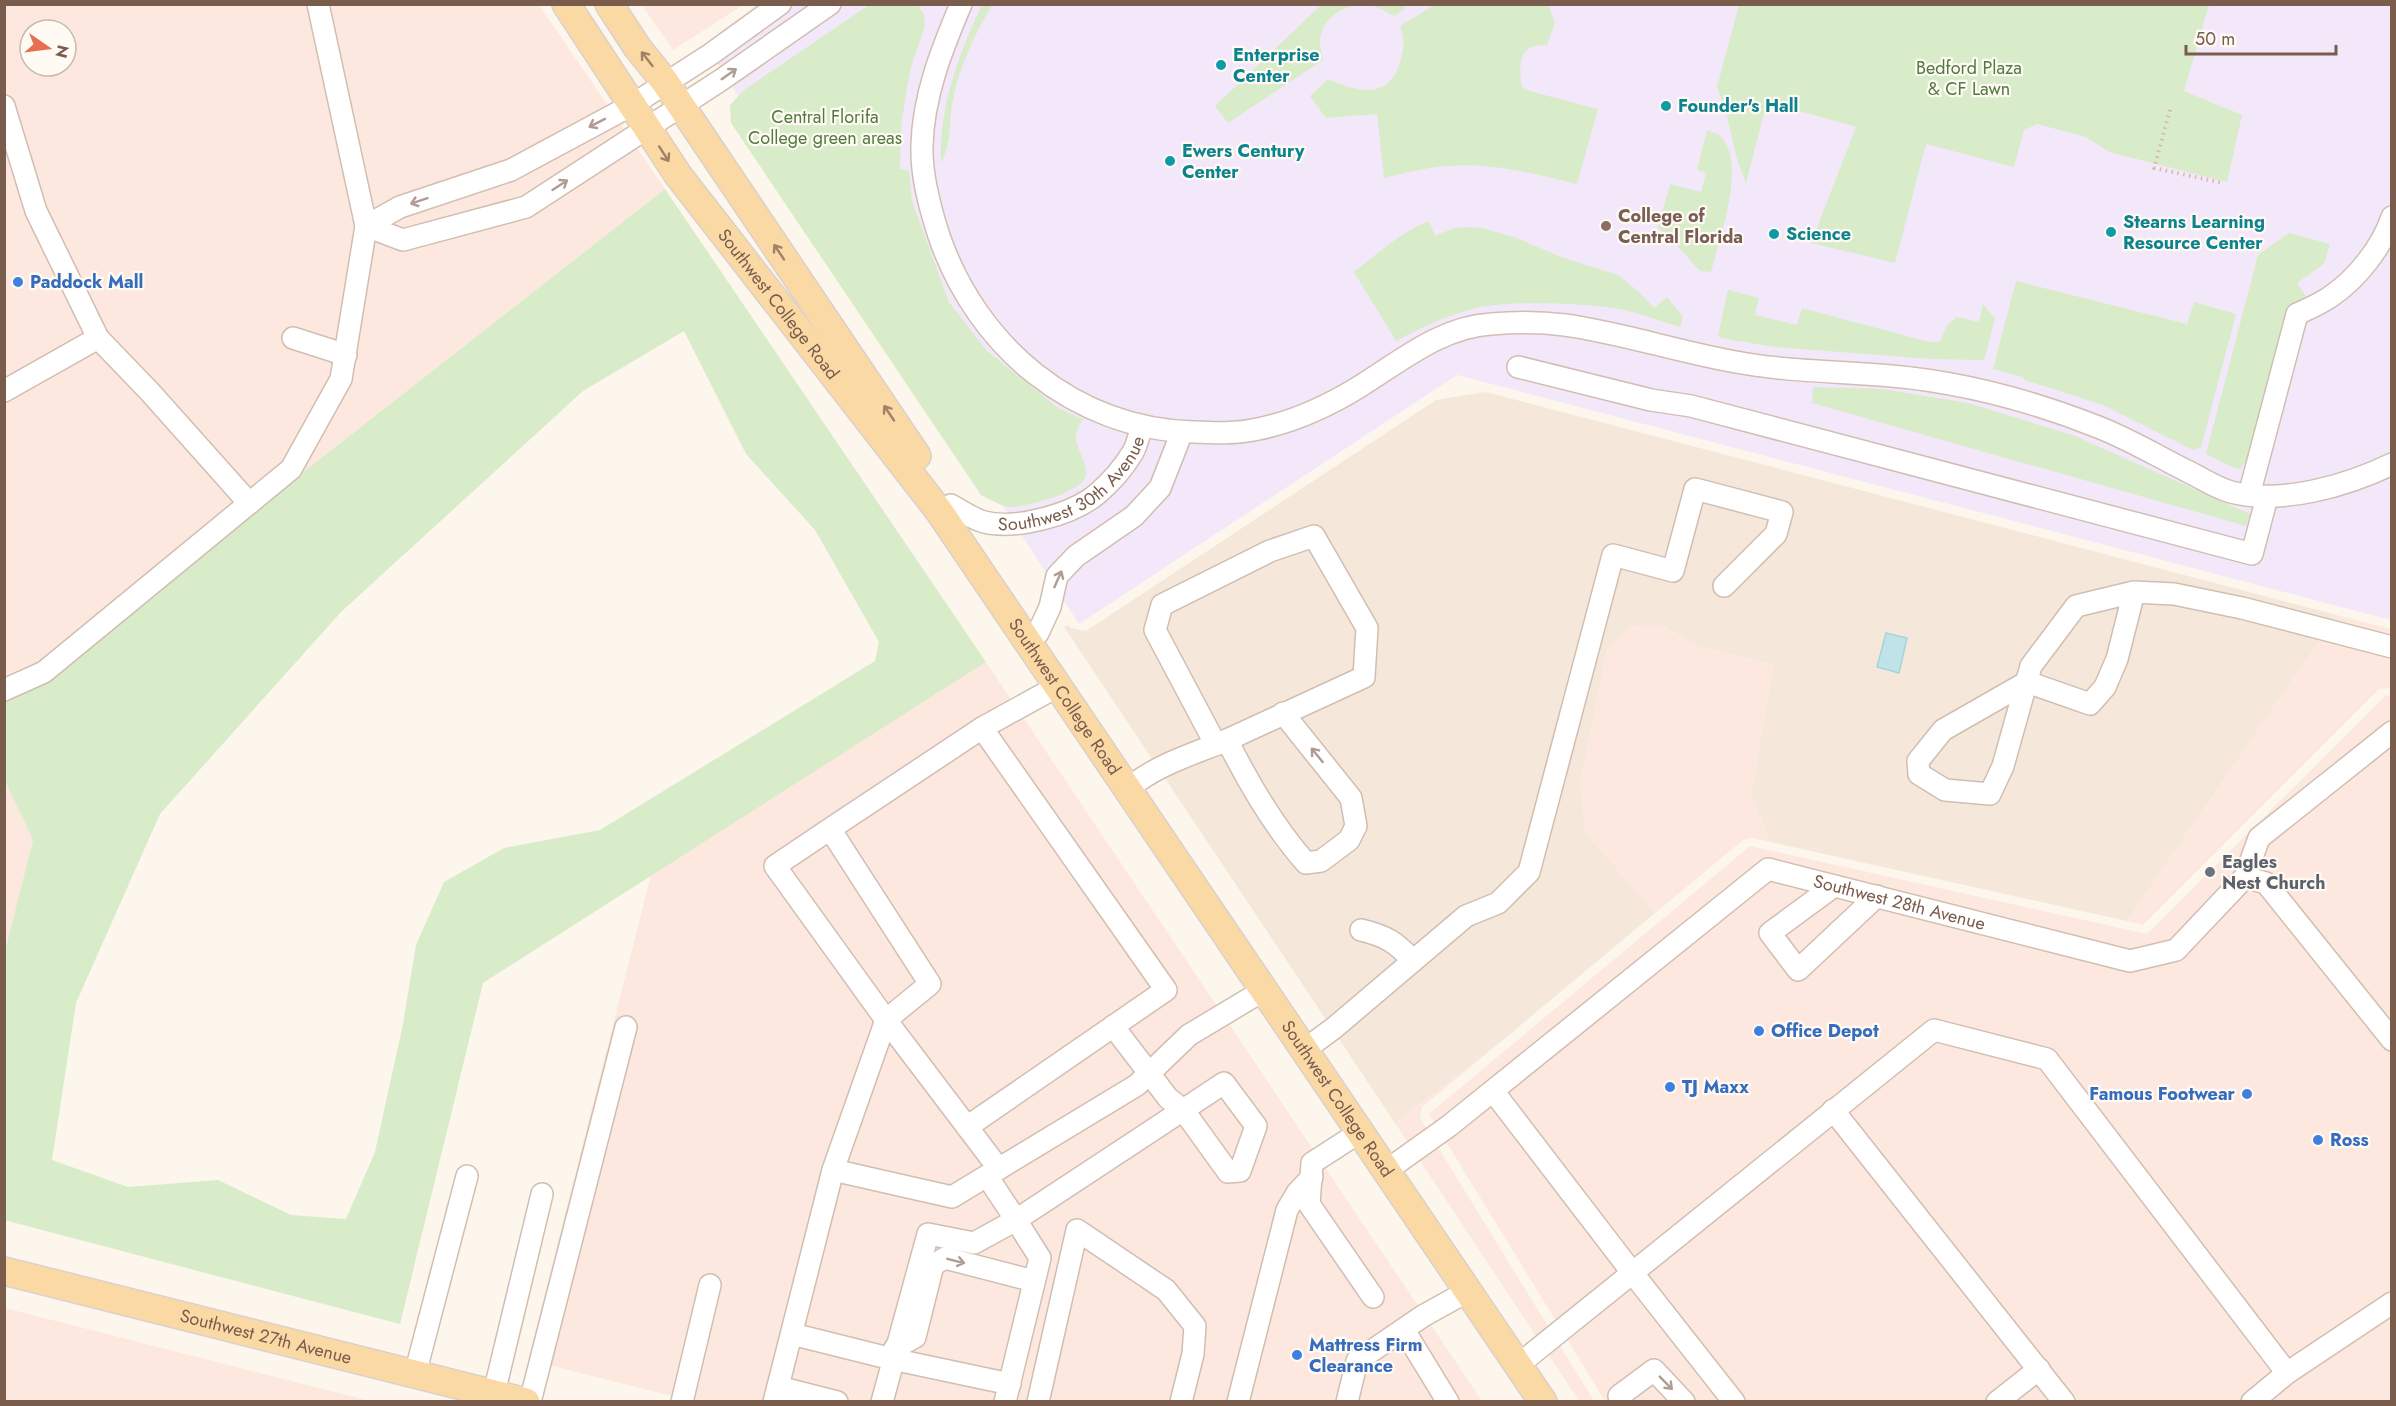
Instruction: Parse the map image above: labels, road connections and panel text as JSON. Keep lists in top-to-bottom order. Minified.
{"streets":{"main road":["Southwest College Road","Southwest 27th Avenue"],"street":["Southwest 30th Avenue","Southwest 28th Avenue"]},"crossings":[["Southwest College Road","Southwest 30th Avenue"],["Southwest College Road","Southwest 28th Avenue"]],"parks":["Bedford Plaza & CF Lawn","Central Florifa College green areas"],"places":["Enterprise Center","Founder's Hall","Ewers Century Center","College of Central Florida","Stearns Learning Resource Center","Science","Paddock Mall","Eagles Nest Church","Office Depot","TJ Maxx","Famous Footwear","Ross","Mattress Firm Clearance"],"scale_bar":"50 m","north":"right"}
